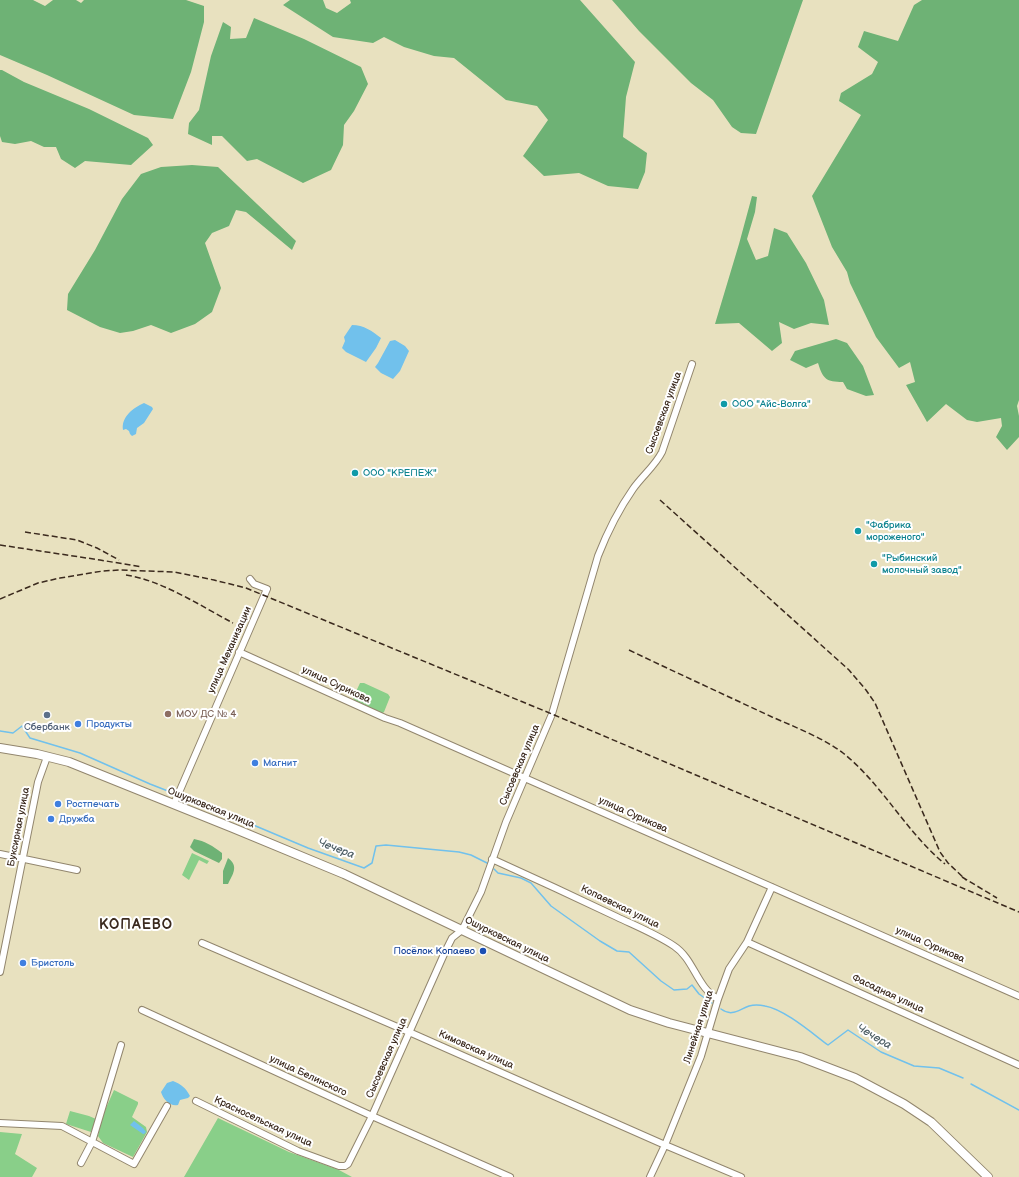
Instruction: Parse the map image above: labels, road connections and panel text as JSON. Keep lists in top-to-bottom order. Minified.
{"streets":{"street":["Сысоевская улица","улица Механизации","улица Сурикова","Ошурковская улица","Буксирная улица","Копаевская улица","Фасадная улица","Линейная улица","Кимовская улица","улица Белинского","Красносельская улица"]},"crossings":[["Сысоевская улица","улица Сурикова"],["Сысоевская улица","Ошурковская улица"],["Сысоевская улица","Копаевская улица"],["Сысоевская улица","Кимовская улица"],["Сысоевская улица","улица Белинского"],["Сысоевская улица","Красносельская улица"],["улица Механизации","улица Сурикова"],["улица Механизации","Ошурковская улица"],["улица Сурикова","Линейная улица"],["Ошурковская улица","Буксирная улица"],["Ошурковская улица","Линейная улица"],["Копаевская улица","Линейная улица"],["Фасадная улица","Линейная улица"],["Линейная улица","Кимовская улица"]],"districts":["КОПАЕВО"],"water":["Чечера"],"places":["ООО \"Айс-Волга\"","ООО \"КРЕПЕЖ\"","\"Фабрика мороженого\"","\"Рыбинский молочный завод\"","МОУ ДС № 4","Сбербанк","Продукты","Магнит","Ростпечать","Дружба","Посёлок Копаево","Бристоль"]}
